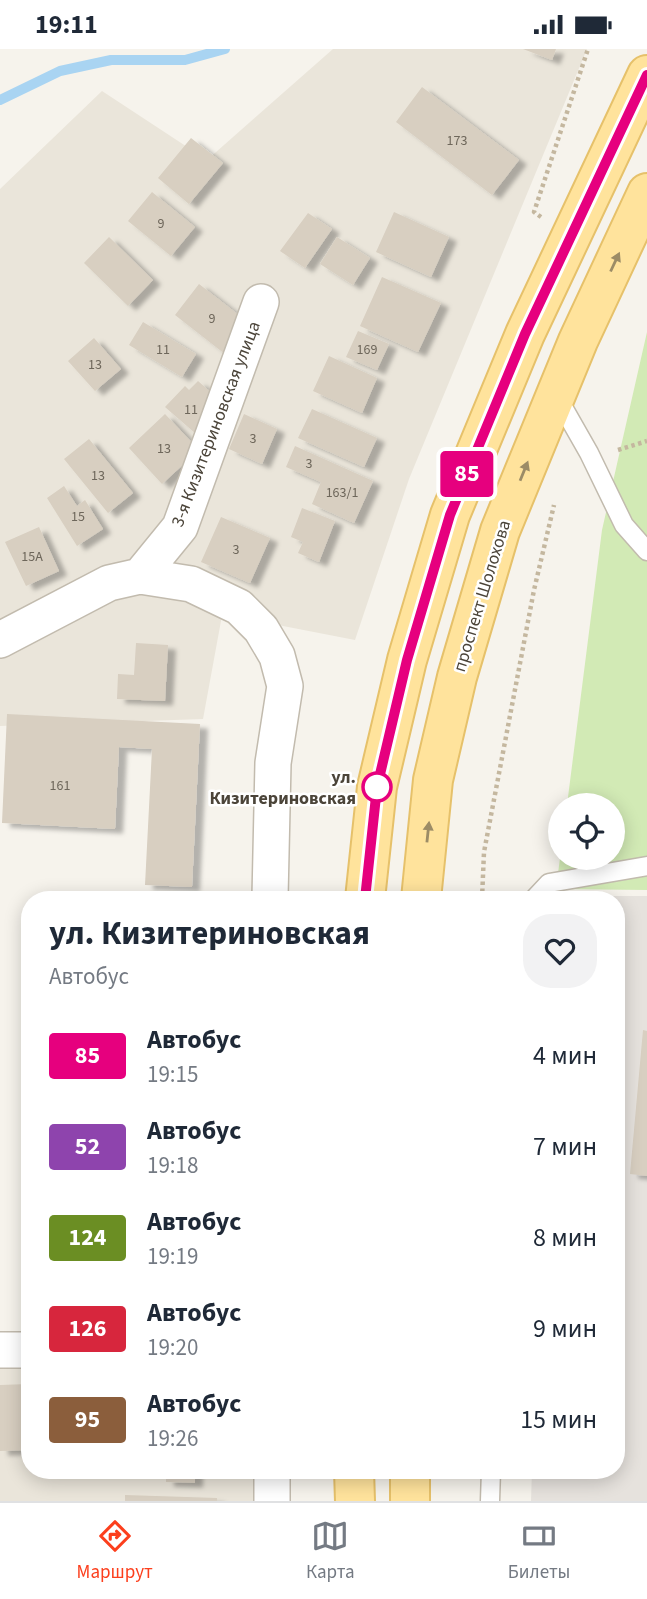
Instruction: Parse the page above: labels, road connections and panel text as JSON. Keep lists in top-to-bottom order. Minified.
{"streets":{"main road":["проспект Шолохова"],"street":["3-я Кизитериновская улица"]},"places":["ул. Кизитериновская"],"lines":["bus line 85"],"house_numbers":["173","9","9","11","169","13","11","3","13","3","13","163/1","15","3","15А","161"],"page":{"status":"19:11","on_map":"85","heading":["ул. Кизитериновская","Автобус"],"list":[{"mark":"85","name":"Автобус","note":"19:15","value":"4 мин"},{"mark":"52","name":"Автобус","note":"19:18","value":"7 мин"},{"mark":"124","name":"Автобус","note":"19:19","value":"8 мин"},{"mark":"126","name":"Автобус","note":"19:20","value":"9 мин"},{"mark":"95","name":"Автобус","note":"19:26","value":"15 мин"}],"tabs":["Маршрут","Карта","Билеты"]}}
